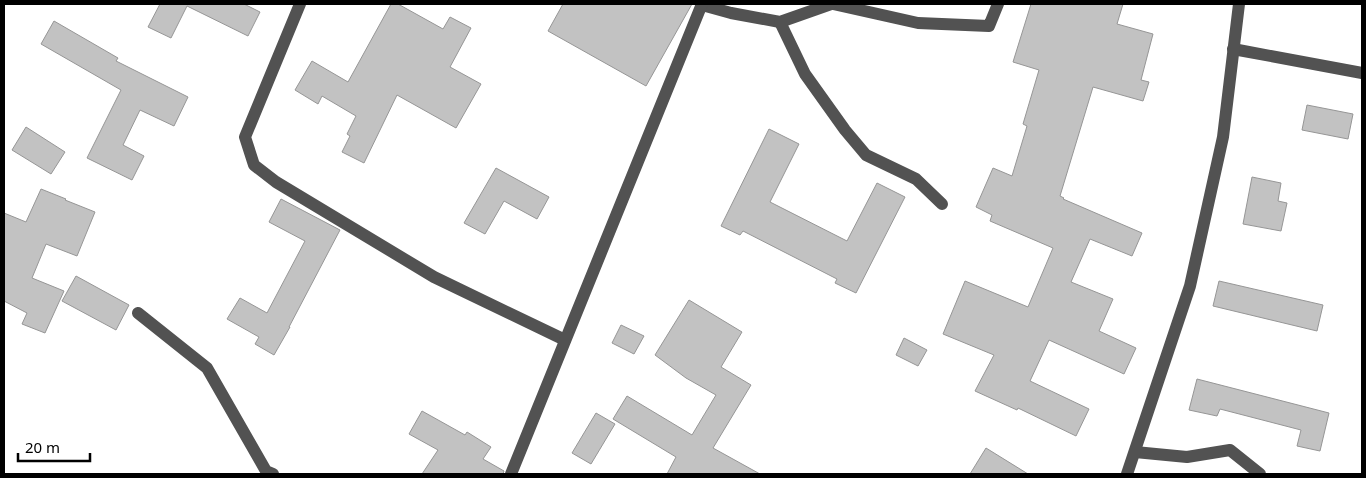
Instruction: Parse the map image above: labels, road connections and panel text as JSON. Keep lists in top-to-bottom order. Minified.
{"scale_bar":"20 m"}
